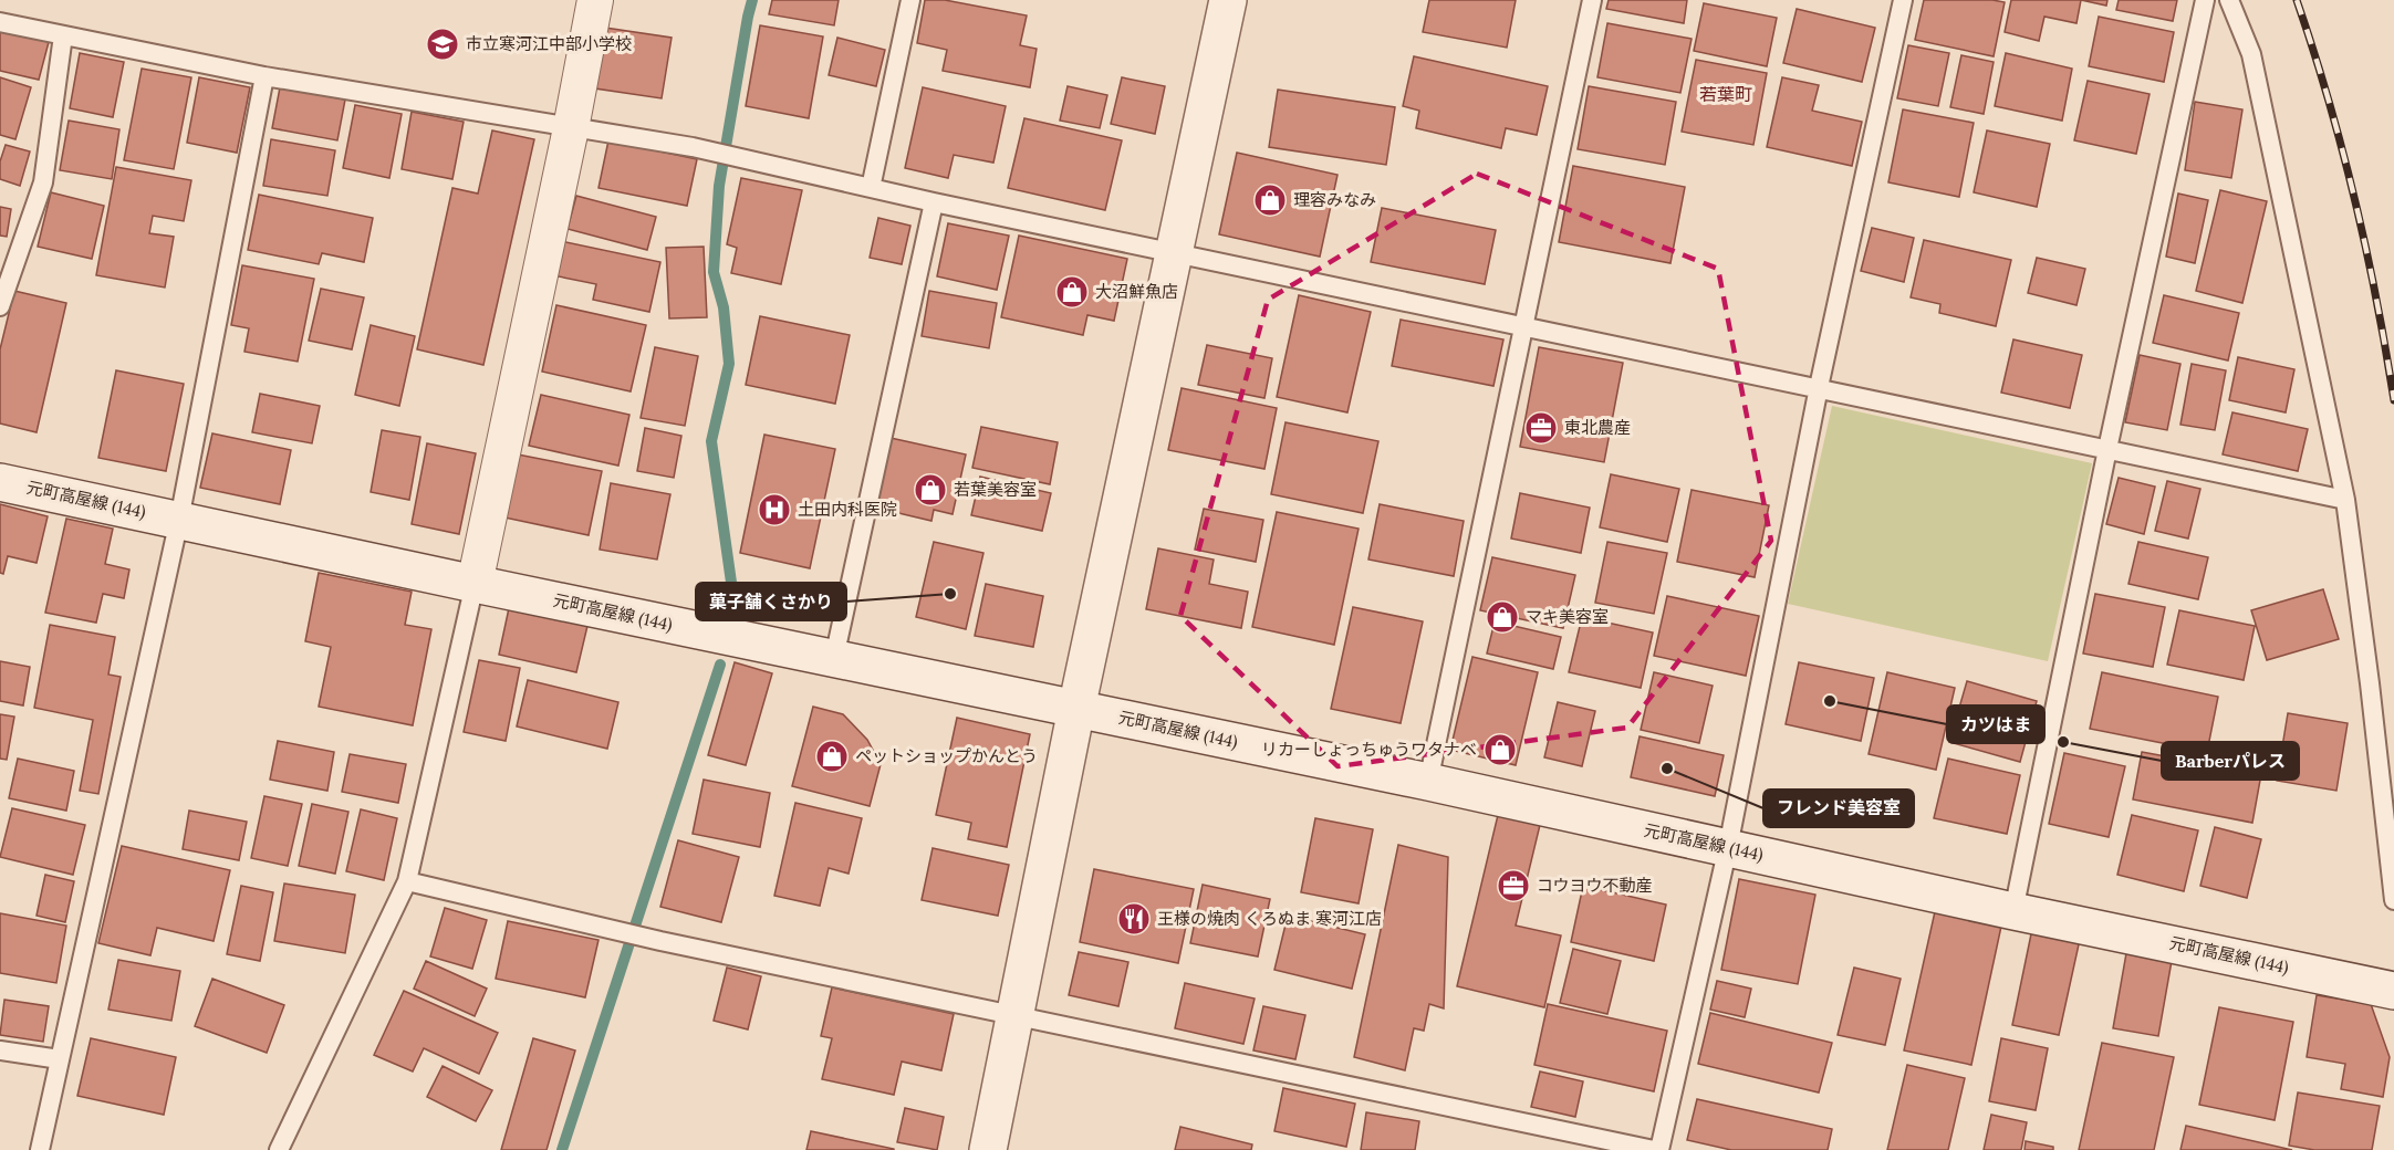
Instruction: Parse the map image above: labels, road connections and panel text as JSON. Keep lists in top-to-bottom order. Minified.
{"streets":{"main road":["元町高屋線 (144)"]},"districts":["若葉町"],"places":{"school or university":["市立寒河江中部小学校"],"shop":["理容みなみ","大沼鮮魚店","若葉美容室","マキ美容室","リカーしょっちゅうワタナベ","ペットショップかんとう"],"office":["東北農産","コウヨウ不動産"],"hospital":["土田内科医院"],"other":["菓子舗くさかり","カツはま","Barberパレス","フレンド美容室"],"restaurant":["王様の焼肉 くろぬま 寒河江店"]}}
